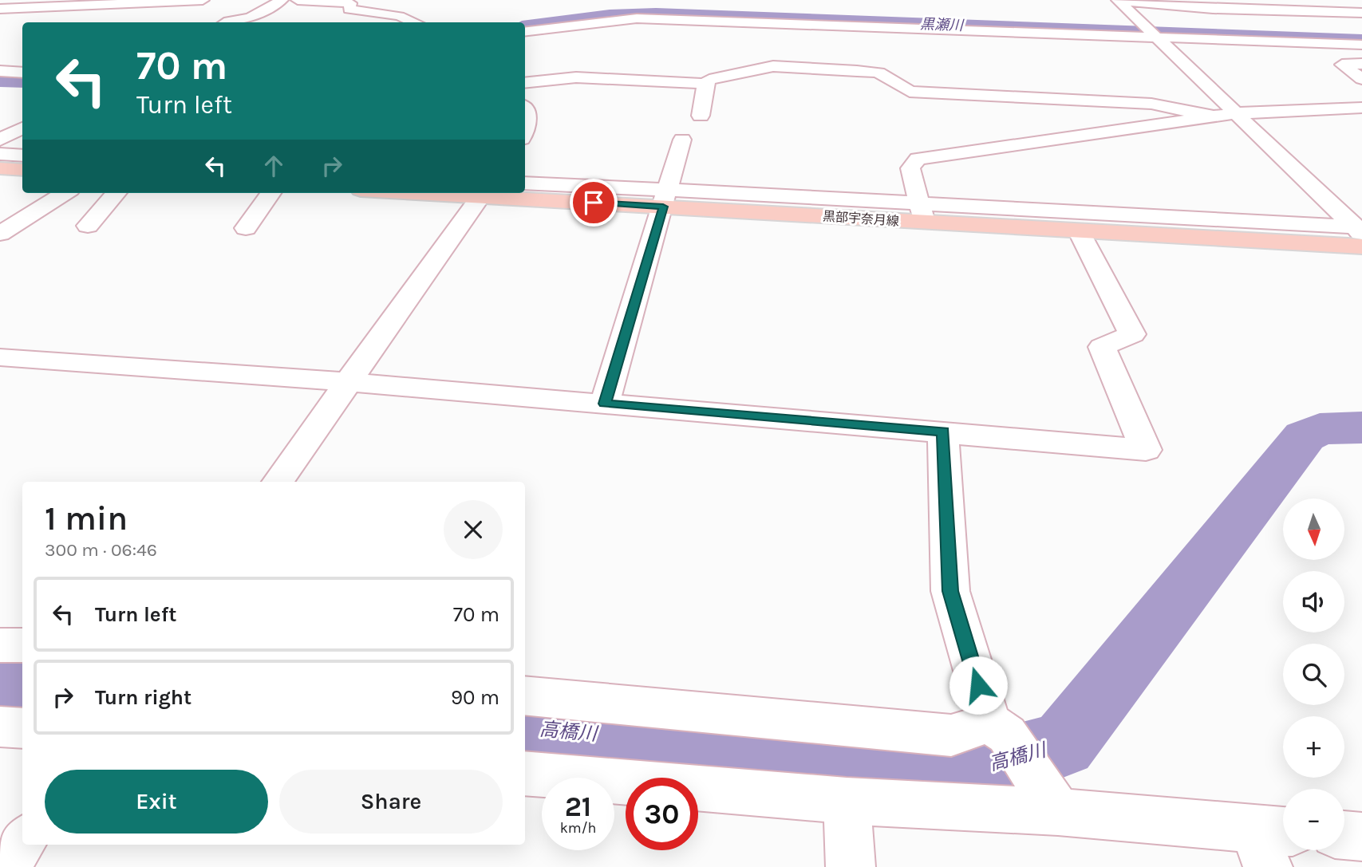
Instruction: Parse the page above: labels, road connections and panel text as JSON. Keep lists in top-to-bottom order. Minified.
{"streets":{"main road":["黒部宇奈月線"]},"water":["黒瀬川","高橋川"],"north":"bottom","page":{"turn":["70 m","Turn left"],"heading":["1 min","300 m · 06:46"],"map_buttons":["+","−"],"list":[{"name":"Turn left","value":"70 m"},{"name":"Turn right","value":"90 m"}],"buttons":["Exit","Share"],"speed":"21 km/h","limit":"30"}}
